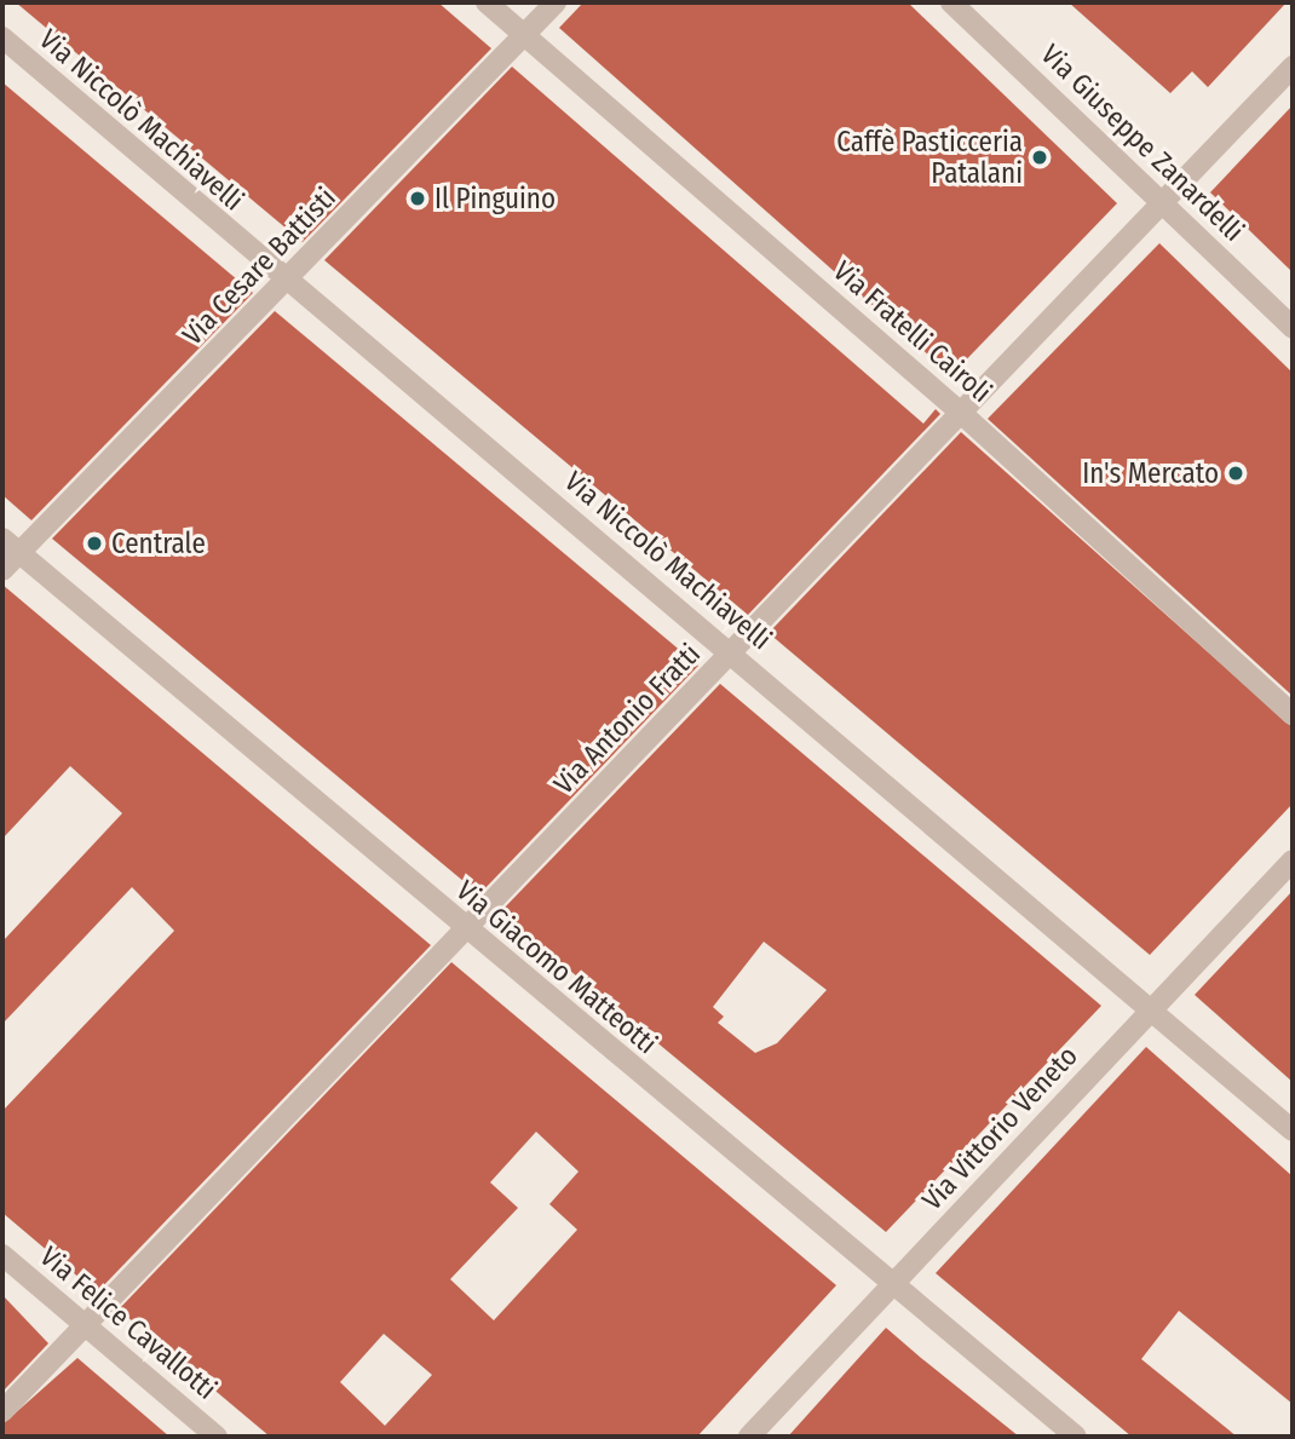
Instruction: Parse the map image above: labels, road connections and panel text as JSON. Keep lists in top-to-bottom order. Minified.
{"streets":{"street":["Via Niccolò Machiavelli","Via Giuseppe Zanardelli","Via Cesare Battisti","Via Fratelli Cairoli","Via Antonio Fratti","Via Giacomo Matteotti","Via Vittorio Veneto","Via Felice Cavallotti"]},"crossings":[["Via Niccolò Machiavelli","Via Cesare Battisti"],["Via Niccolò Machiavelli","Via Antonio Fratti"],["Via Niccolò Machiavelli","Via Vittorio Veneto"],["Via Giuseppe Zanardelli","Via Antonio Fratti"],["Via Cesare Battisti","Via Fratelli Cairoli"],["Via Cesare Battisti","Via Giacomo Matteotti"],["Via Fratelli Cairoli","Via Antonio Fratti"],["Via Antonio Fratti","Via Giacomo Matteotti"],["Via Antonio Fratti","Via Felice Cavallotti"],["Via Giacomo Matteotti","Via Vittorio Veneto"]],"places":["Caffè Pasticceria Patalani","Il Pinguino","In's Mercato","Centrale"]}
